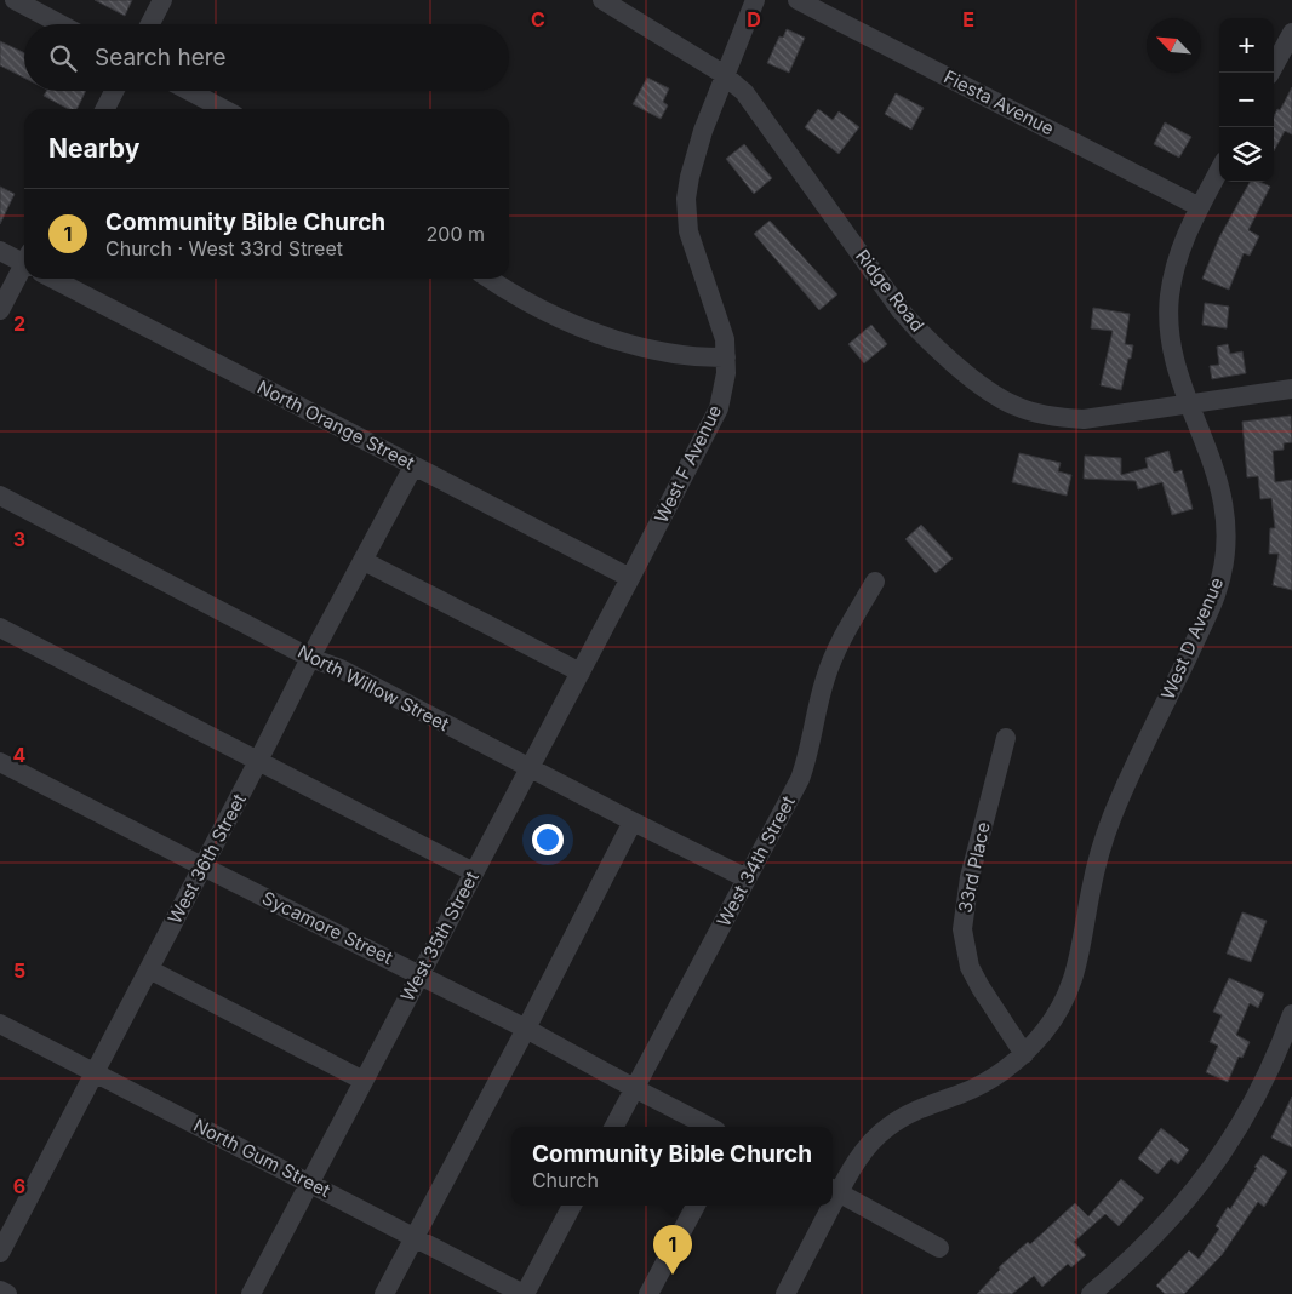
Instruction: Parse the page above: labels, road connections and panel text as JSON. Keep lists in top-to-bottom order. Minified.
{"streets":{"street":["Fiesta Avenue","Ridge Road","North Orange Street","West F Avenue","West D Avenue","North Willow Street","West 36th Street","West 34th Street","33rd Place","Sycamore Street","West 35th Street","North Gum Street"]},"crossings":[["Fiesta Avenue","West D Avenue"],["Ridge Road","West F Avenue"],["Ridge Road","West D Avenue"],["North Orange Street","West F Avenue"],["North Orange Street","West 36th Street"],["North Orange Street","West 35th Street"],["West F Avenue","West 35th Street"],["West D Avenue","33rd Place"],["North Willow Street","West 36th Street"],["North Willow Street","West 34th Street"],["North Willow Street","West 35th Street"],["West 36th Street","Sycamore Street"],["West 36th Street","North Gum Street"],["West 34th Street","Sycamore Street"],["Sycamore Street","West 35th Street"],["West 35th Street","North Gum Street"]],"north":"top left","page":{"map_buttons":["+","−"],"search":"Search here","heading":"Nearby","list":[{"mark":"1","name":"Community Bible Church","note":"Church · West 33rd Street","value":"200 m"}],"popup":["Community Bible Church","Church"],"pins":"1"},"grid":{"columns":["C","D","E"],"rows":["2","3","4","5","6"]}}
